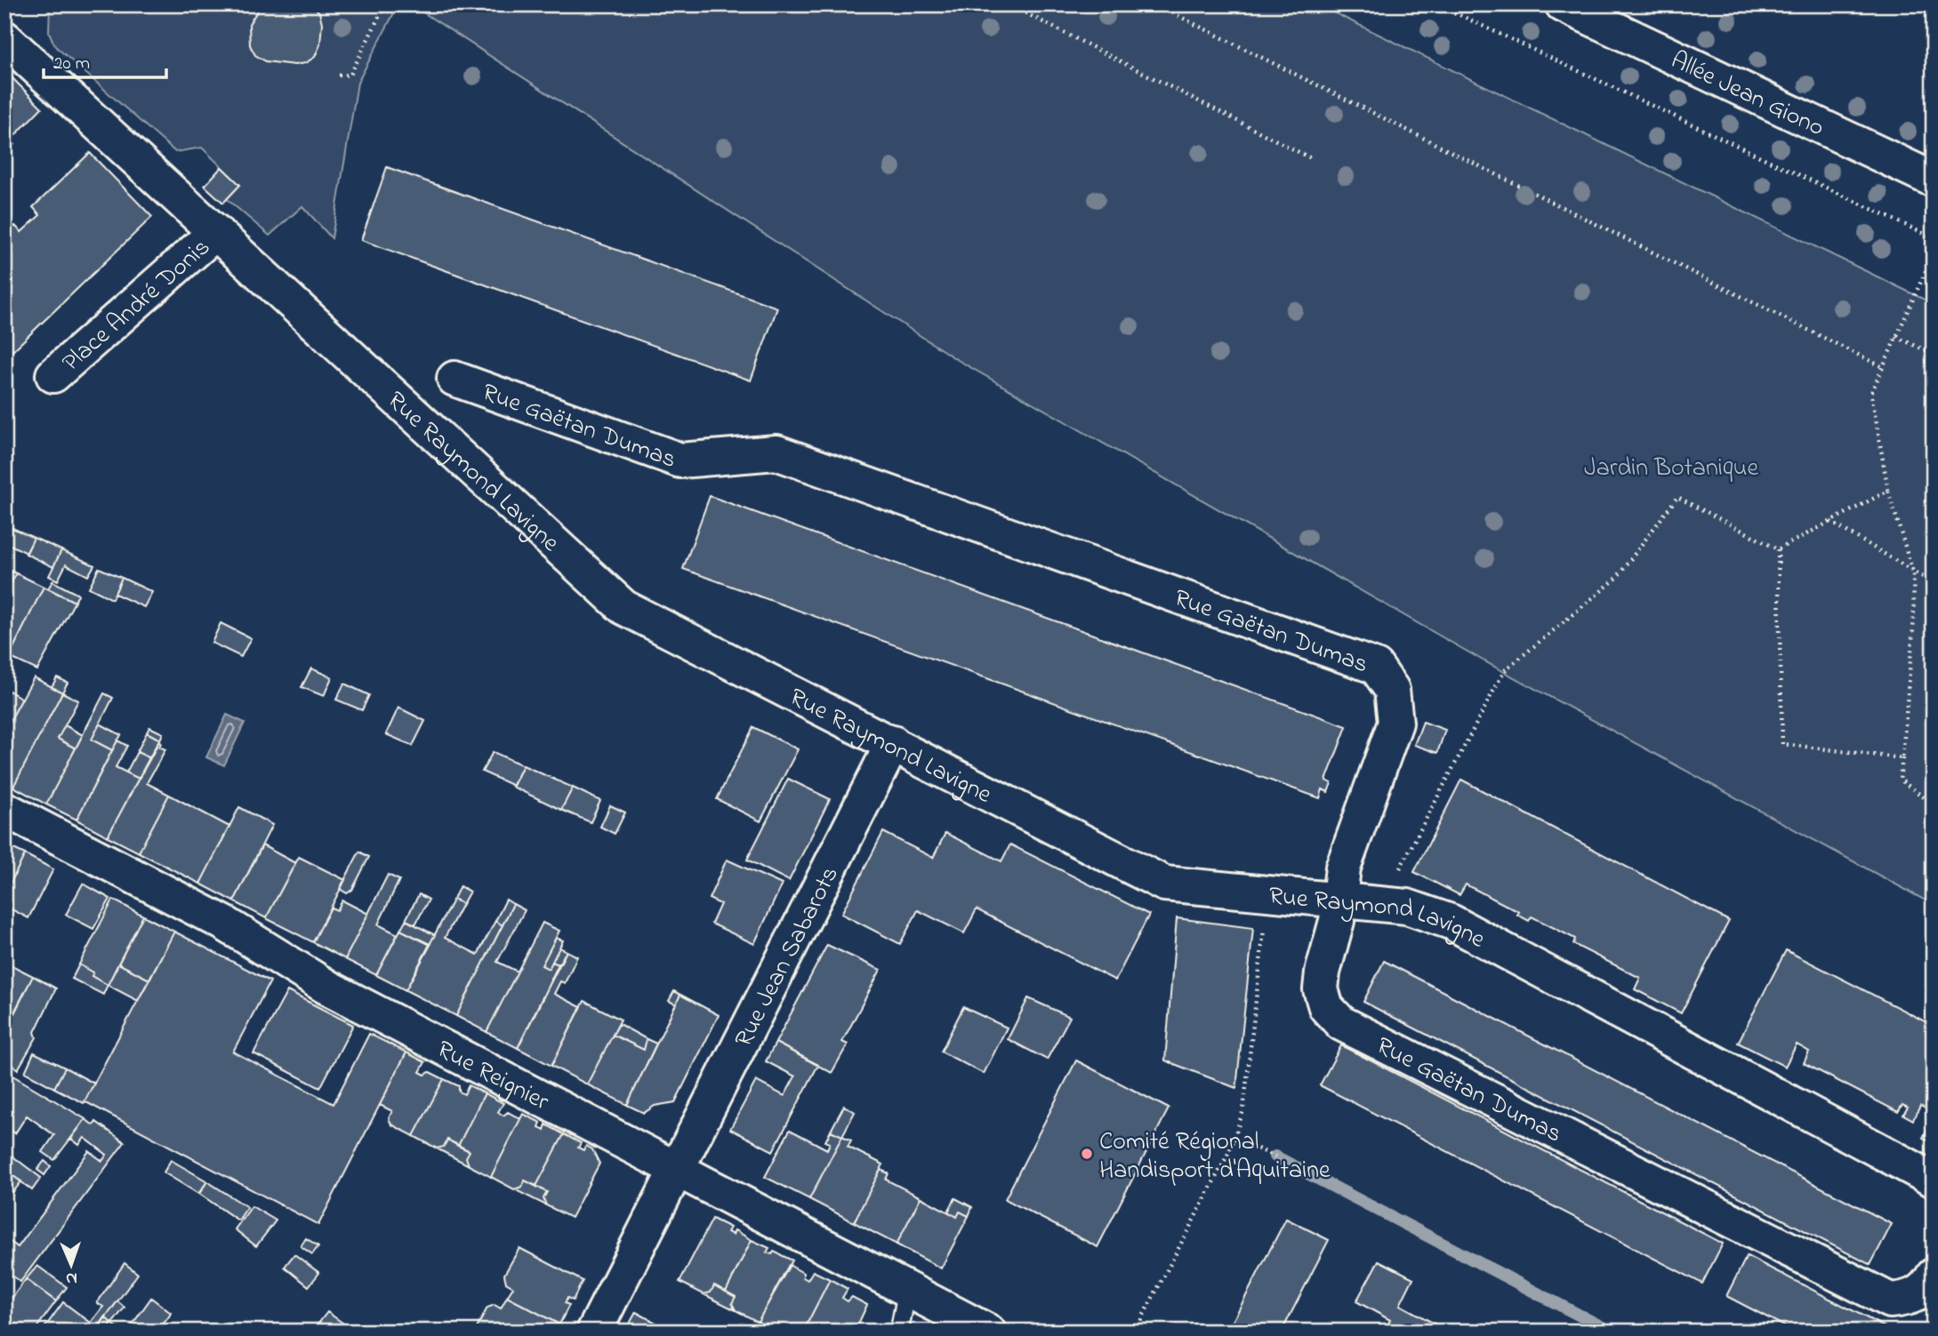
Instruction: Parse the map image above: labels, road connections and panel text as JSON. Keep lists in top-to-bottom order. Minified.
{"streets":{"street":["Allée Jean Giono","Place André Donis","Rue Gaëtan Dumas","Rue Raymond Lavigne","Rue Jean Sabarots","Rue Reignier"]},"crossings":[["Place André Donis","Rue Raymond Lavigne"],["Rue Gaëtan Dumas","Rue Raymond Lavigne"],["Rue Raymond Lavigne","Rue Jean Sabarots"],["Rue Jean Sabarots","Rue Reignier"]],"parks":["Jardin Botanique"],"places":["Comité Régional Handisport d'Aquitaine"],"scale_bar":"20 m","north":"bottom"}
